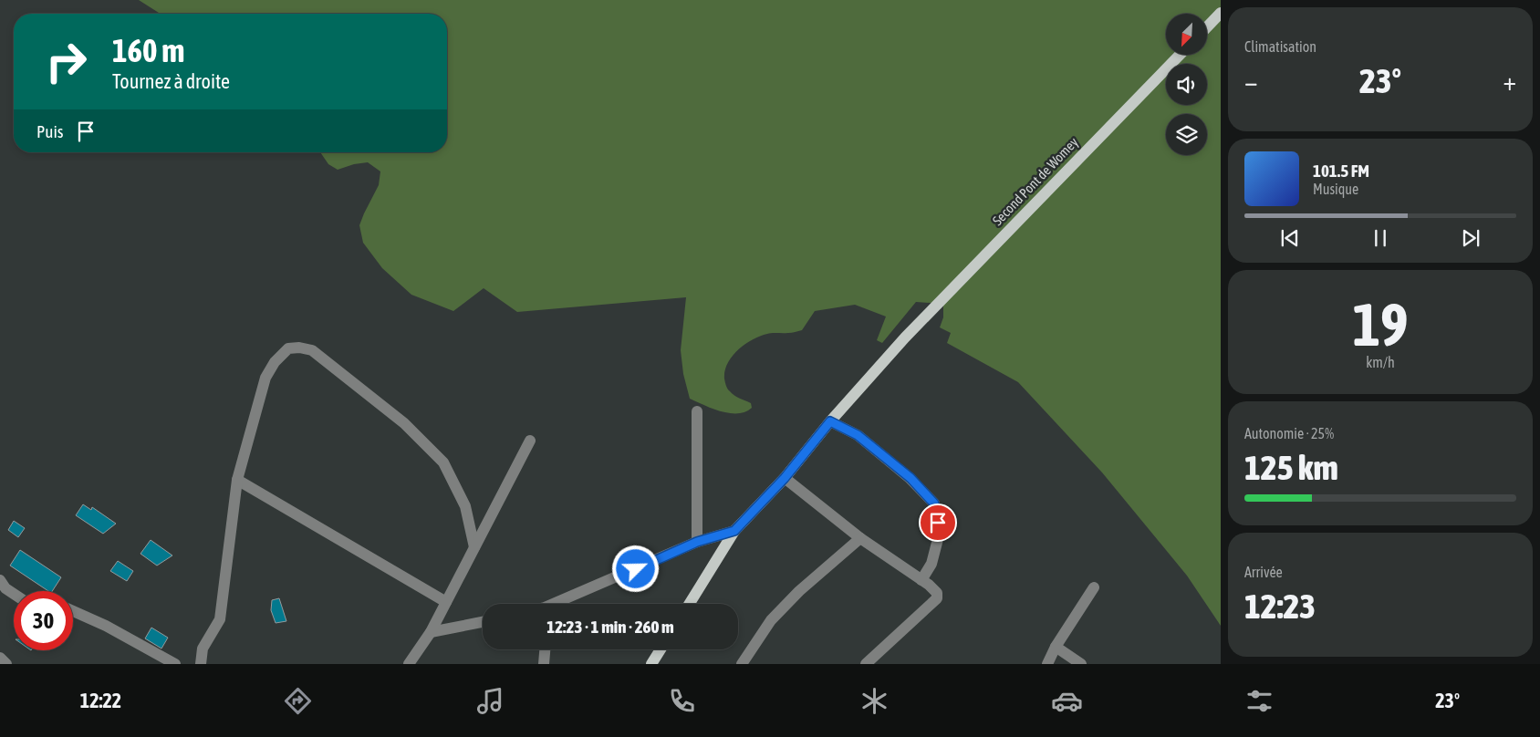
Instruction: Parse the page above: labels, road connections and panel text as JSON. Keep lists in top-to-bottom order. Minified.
{"streets":{"main road":["Second Pont de Womey"]},"north":"bottom left","page":{"tile":["Climatisation",["19","km/h"],["Autonomie · 25%","125 km"],["Arrivée","12:23"]],"turn":["160 m","Tournez à droite"],"heat":["−","23°","+"],"then":"Puis","song":["101.5 FM","Musique"],"limit":"30","trip":"12:23 · 1 min · 260 m","tabs":["12:22","23°"]}}
